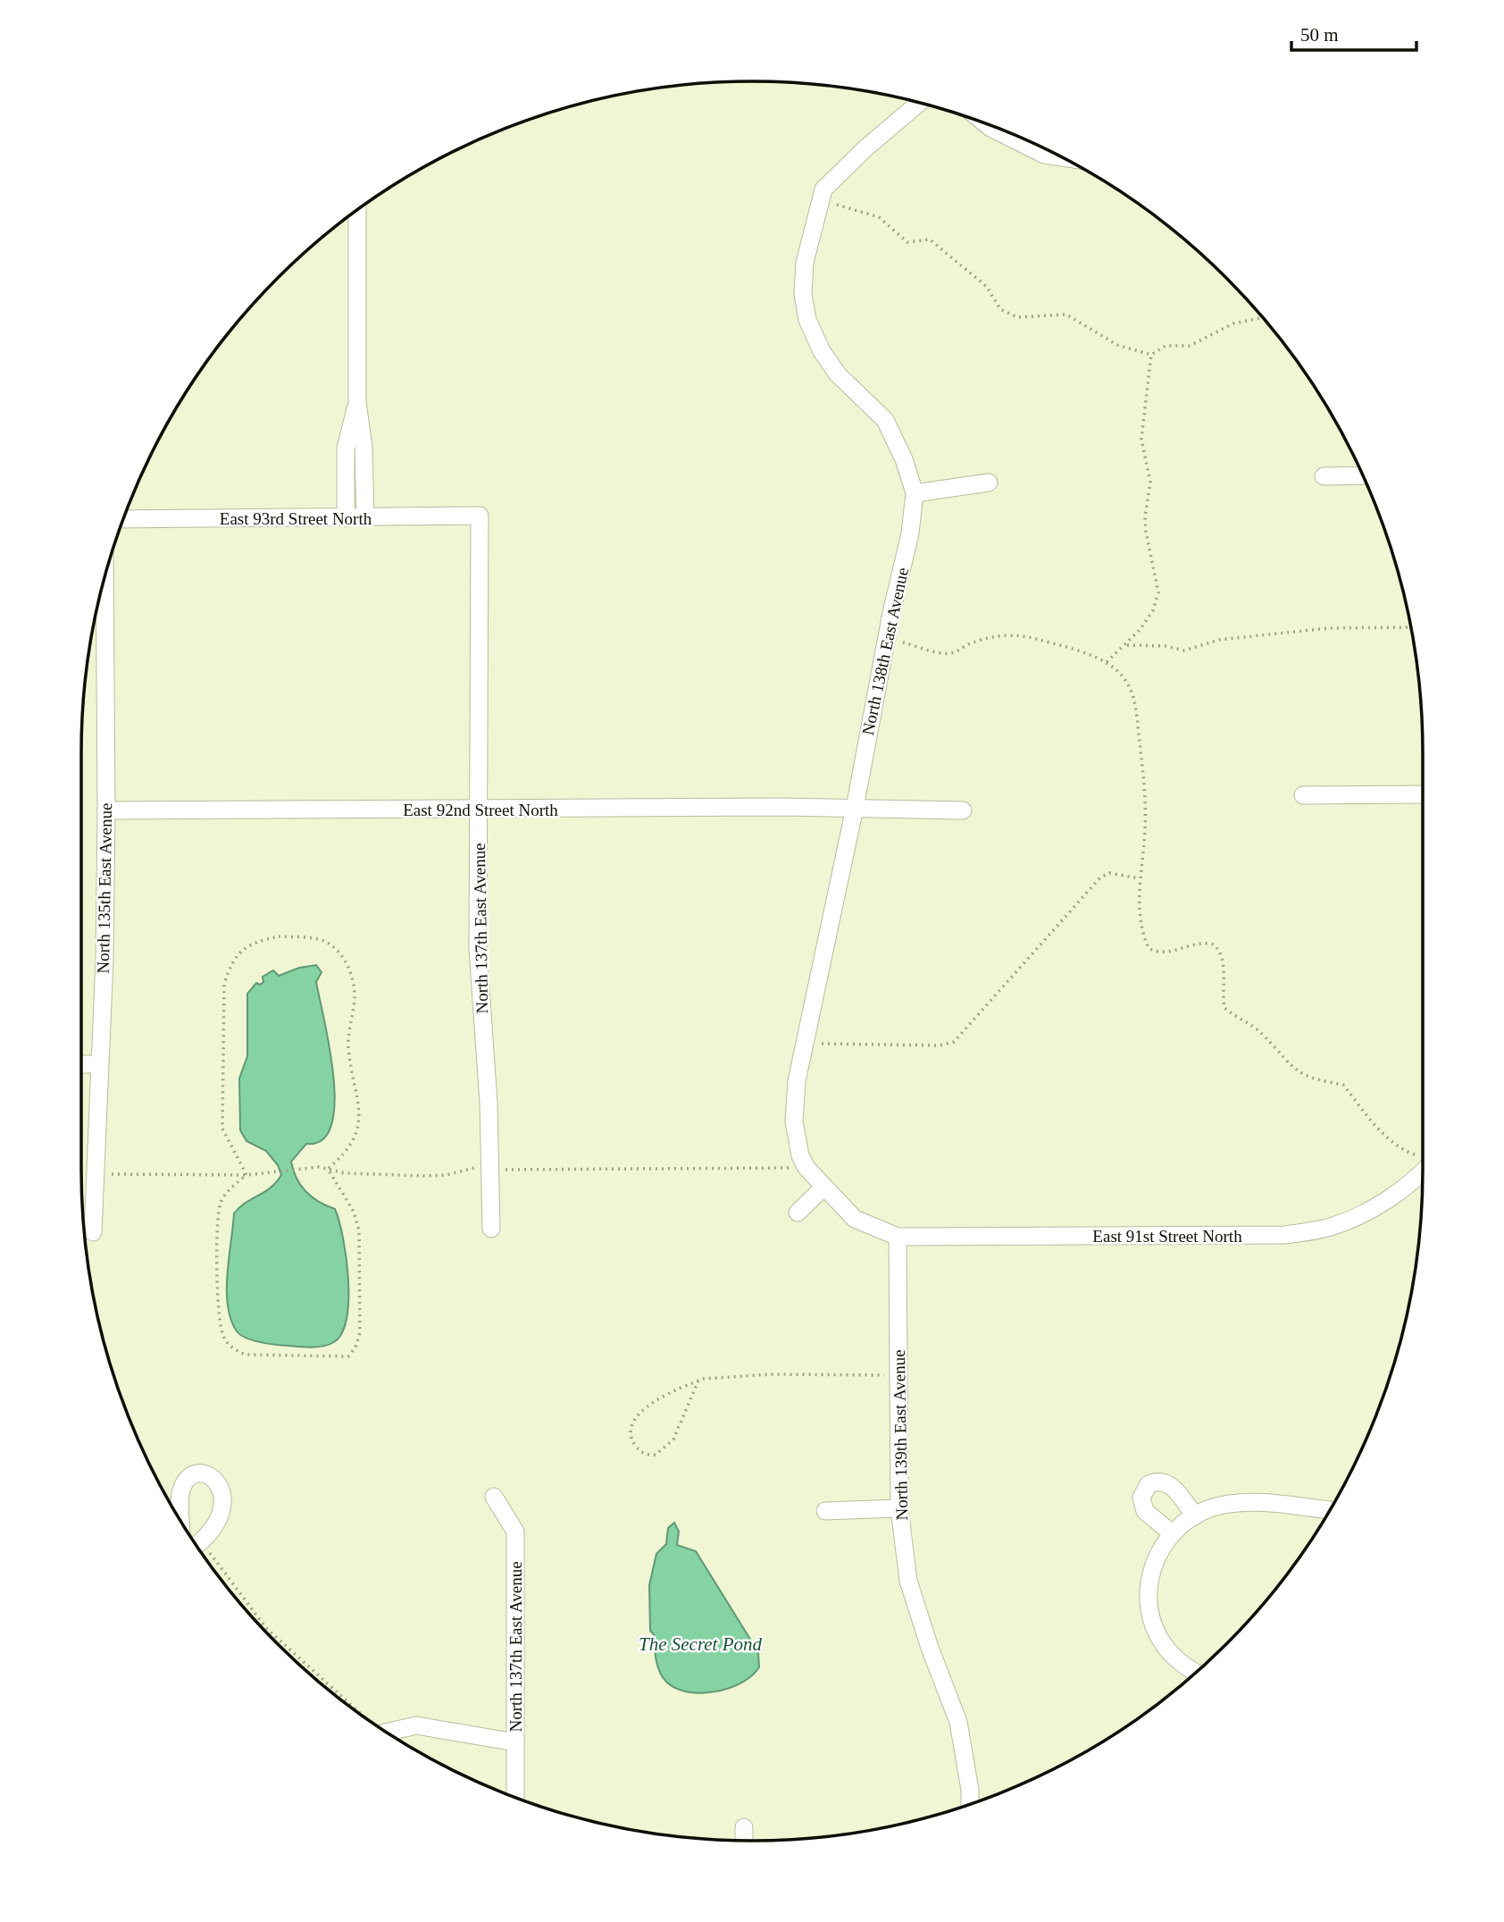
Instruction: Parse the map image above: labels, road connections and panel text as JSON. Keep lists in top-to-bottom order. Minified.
{"streets":{"street":["East 93rd Street North","North 138th East Avenue","East 92nd Street North","North 135th East Avenue","North 137th East Avenue","East 91st Street North","North 139th East Avenue"]},"crossings":[["East 93rd Street North","North 137th East Avenue"],["North 138th East Avenue","East 92nd Street North"],["North 138th East Avenue","East 91st Street North"],["North 138th East Avenue","North 139th East Avenue"],["East 92nd Street North","North 135th East Avenue"],["East 92nd Street North","North 137th East Avenue"],["East 91st Street North","North 139th East Avenue"]],"water":["The Secret Pond"],"scale_bar":"50 m"}
